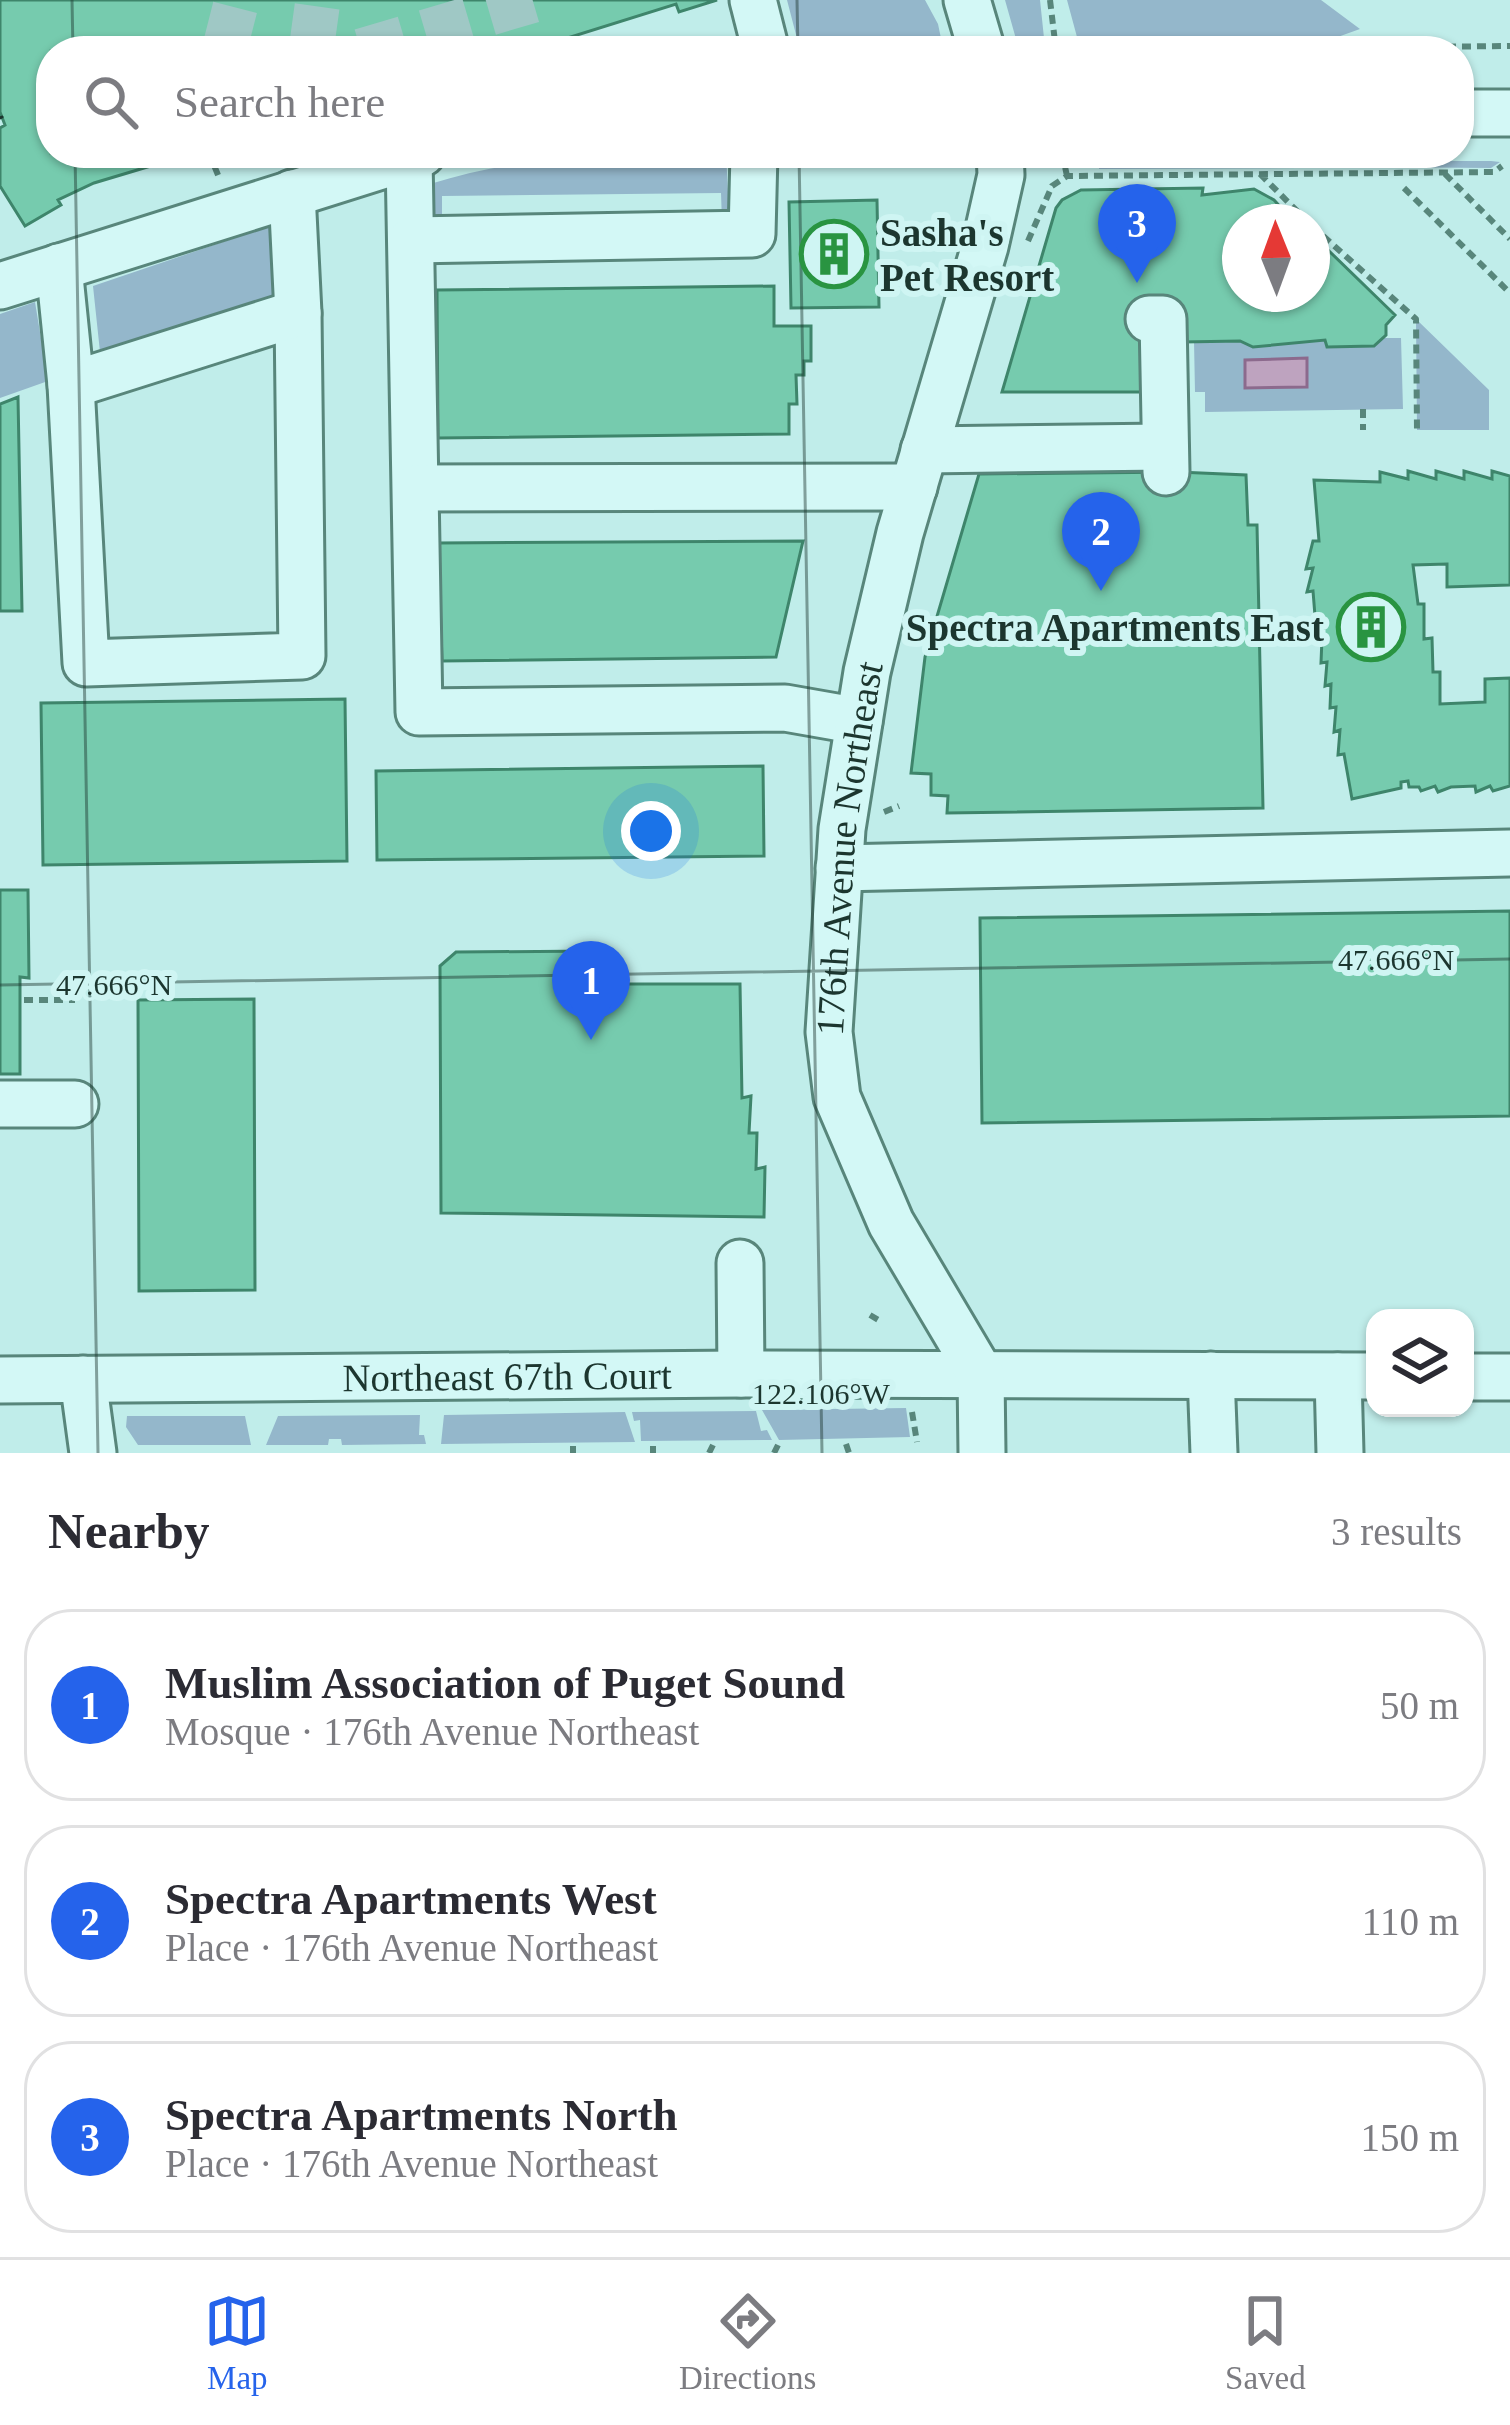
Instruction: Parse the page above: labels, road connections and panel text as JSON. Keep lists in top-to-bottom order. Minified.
{"streets":{"street":["176th Avenue Northeast","Northeast 67th Court"]},"crossings":[["176th Avenue Northeast","Northeast 67th Court"]],"places":{"building":["Sasha's Pet Resort","Spectra Apartments East"]},"north":"top","page":{"search":"Search here","pins":["3","2","1"],"heading":["Nearby","3 results"],"list":[{"mark":"1","name":"Muslim Association of Puget Sound","note":"Mosque · 176th Avenue Northeast","value":"50 m"},{"mark":"2","name":"Spectra Apartments West","note":"Place · 176th Avenue Northeast","value":"110 m"},{"mark":"3","name":"Spectra Apartments North","note":"Place · 176th Avenue Northeast","value":"150 m"}],"nav":["Map","Directions","Saved"]},"coordinates":["47.666°N","122.106°W"]}
